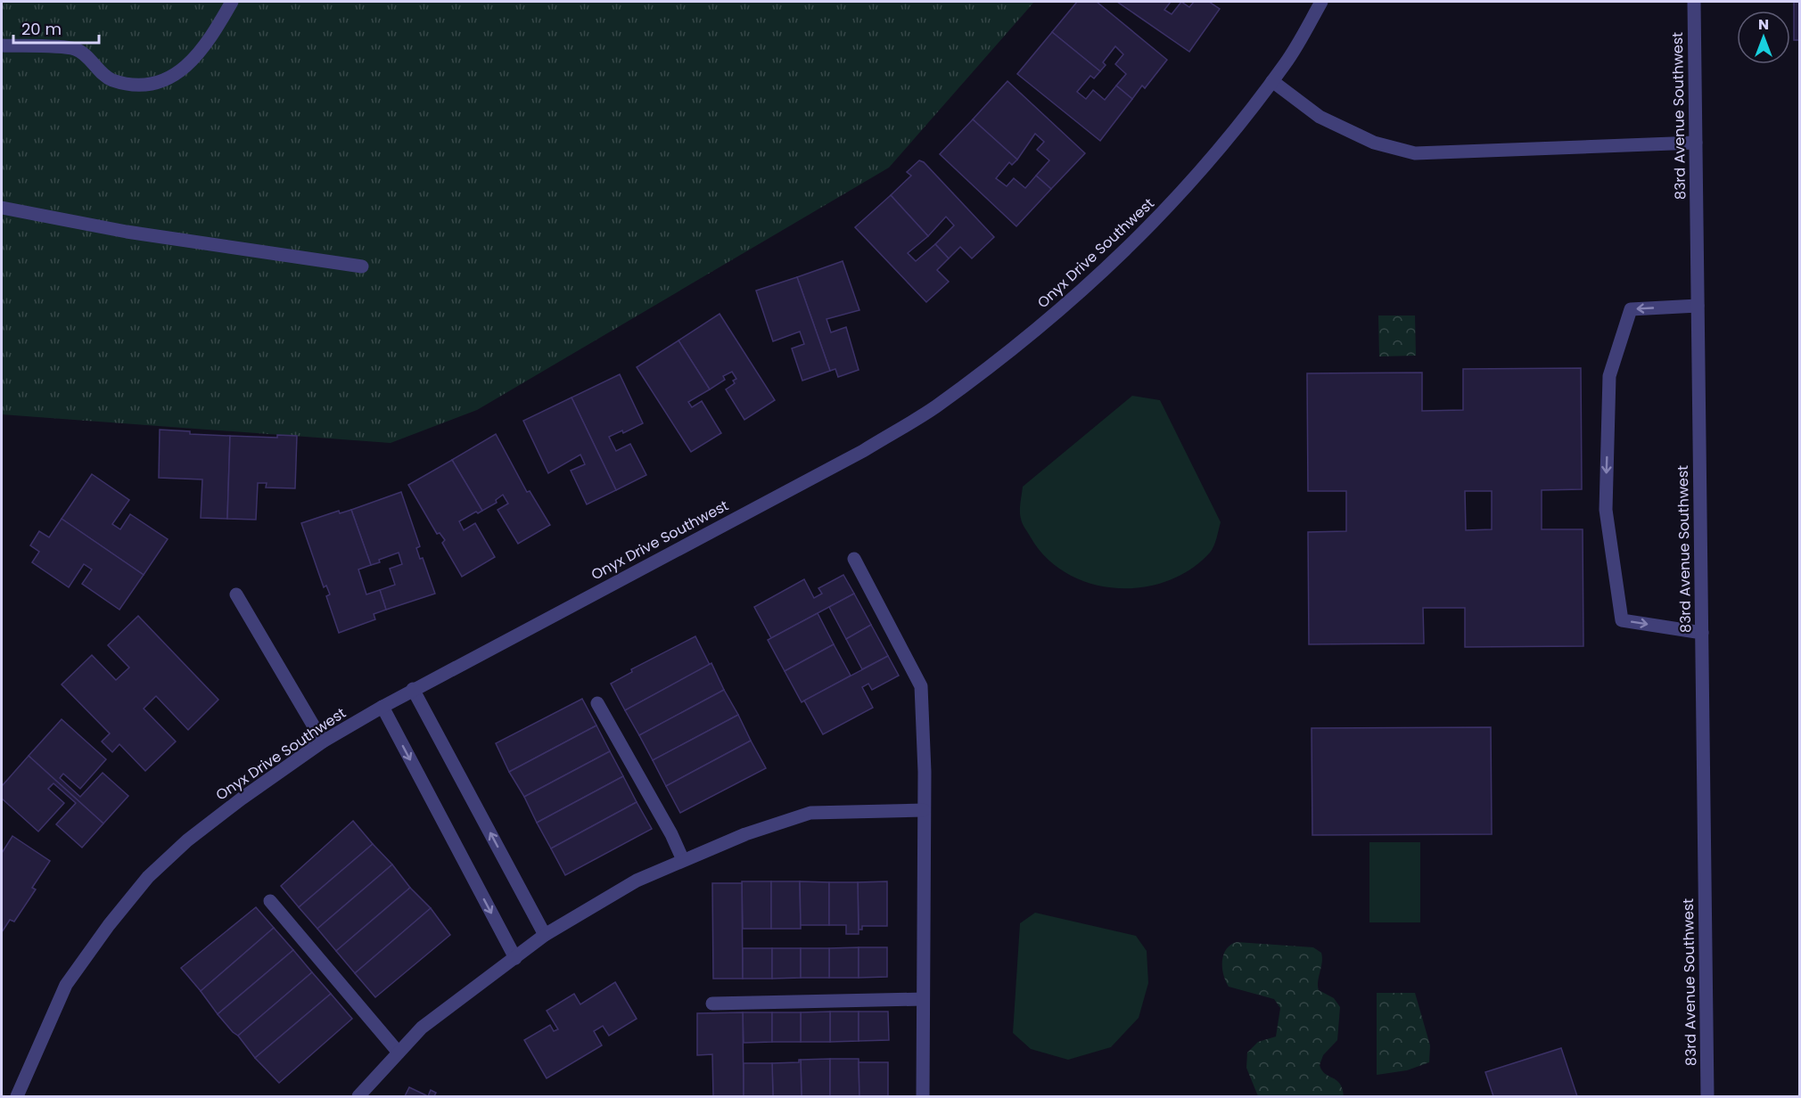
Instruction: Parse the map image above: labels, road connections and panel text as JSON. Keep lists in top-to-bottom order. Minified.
{"streets":{"street":["83rd Avenue Southwest","Onyx Drive Southwest"]},"scale_bar":"20 m","north":"top"}
